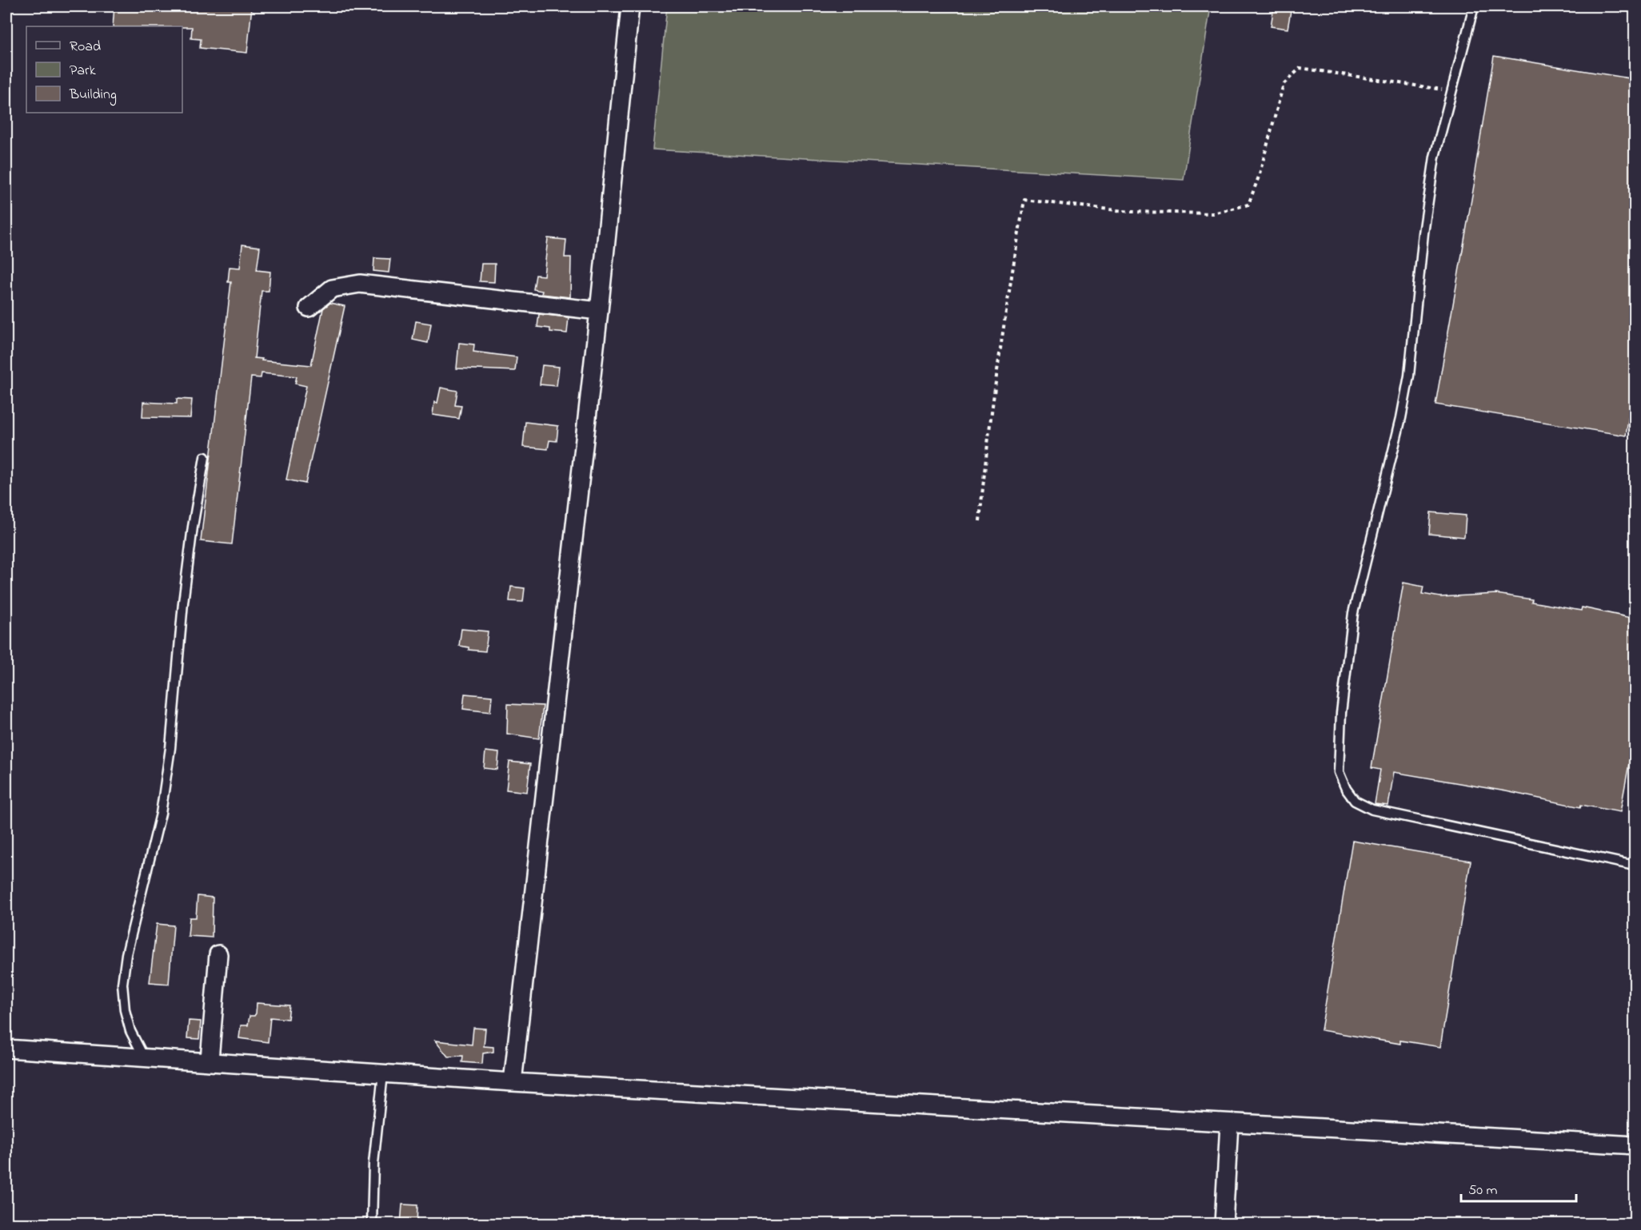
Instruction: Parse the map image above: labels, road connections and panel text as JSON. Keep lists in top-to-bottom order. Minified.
{"legend":["Road","Park","Building"],"scale_bar":"50 m"}
